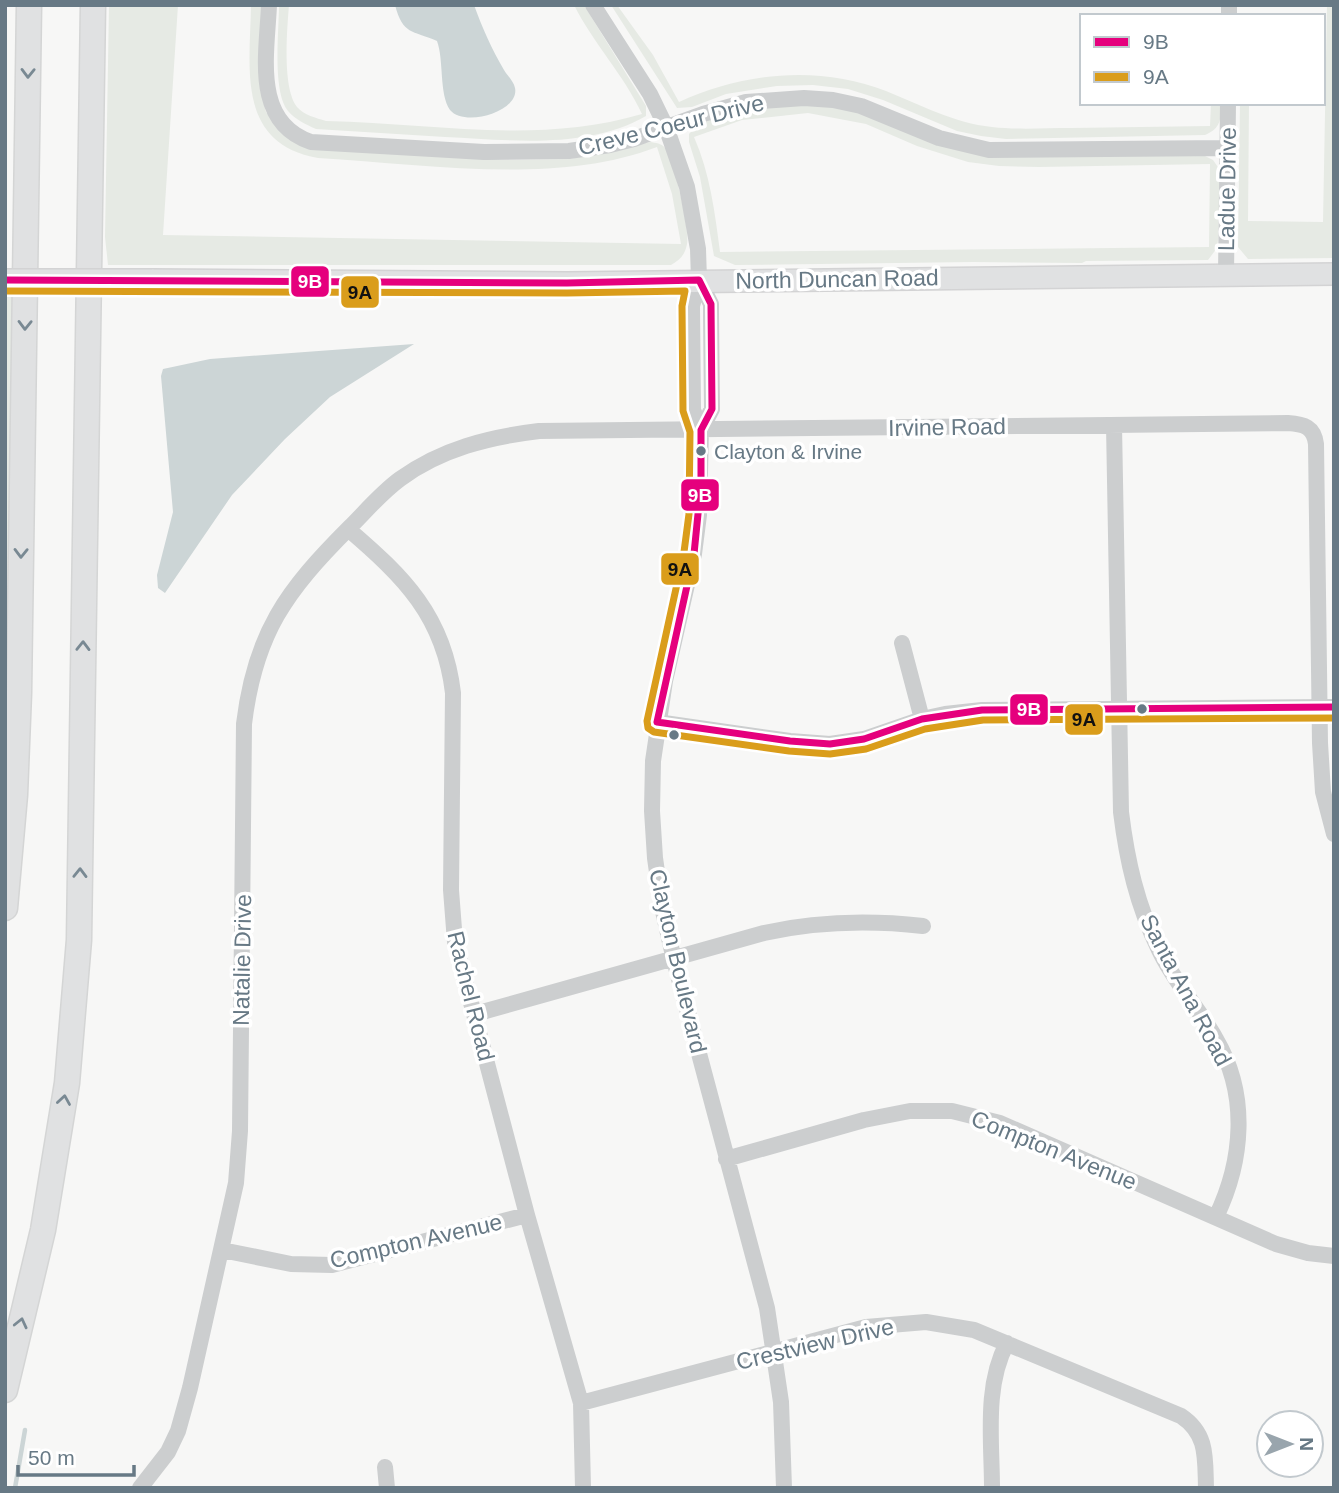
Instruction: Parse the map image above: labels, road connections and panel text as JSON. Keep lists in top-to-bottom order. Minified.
{"streets":{"main road":["North Duncan Road"],"street":["Creve Coeur Drive","Ladue Drive","Irvine Road","Natalie Drive","Clayton Boulevard","Santa Ana Road","Rachel Road","Compton Avenue","Crestview Drive"]},"crossings":[["Creve Coeur Drive","Ladue Drive"],["Creve Coeur Drive","Clayton Boulevard"],["Ladue Drive","North Duncan Road"],["North Duncan Road","Clayton Boulevard"],["Irvine Road","Natalie Drive"],["Irvine Road","Clayton Boulevard"],["Irvine Road","Santa Ana Road"],["Natalie Drive","Rachel Road"],["Natalie Drive","Compton Avenue"],["Clayton Boulevard","Compton Avenue"],["Clayton Boulevard","Crestview Drive"],["Santa Ana Road","Compton Avenue"],["Rachel Road","Compton Avenue"],["Rachel Road","Crestview Drive"]],"places":["Clayton & Irvine"],"lines":["transit line 9B","transit line 9A"],"legend":["9B","9A"],"scale_bar":"50 m","north":"right"}
